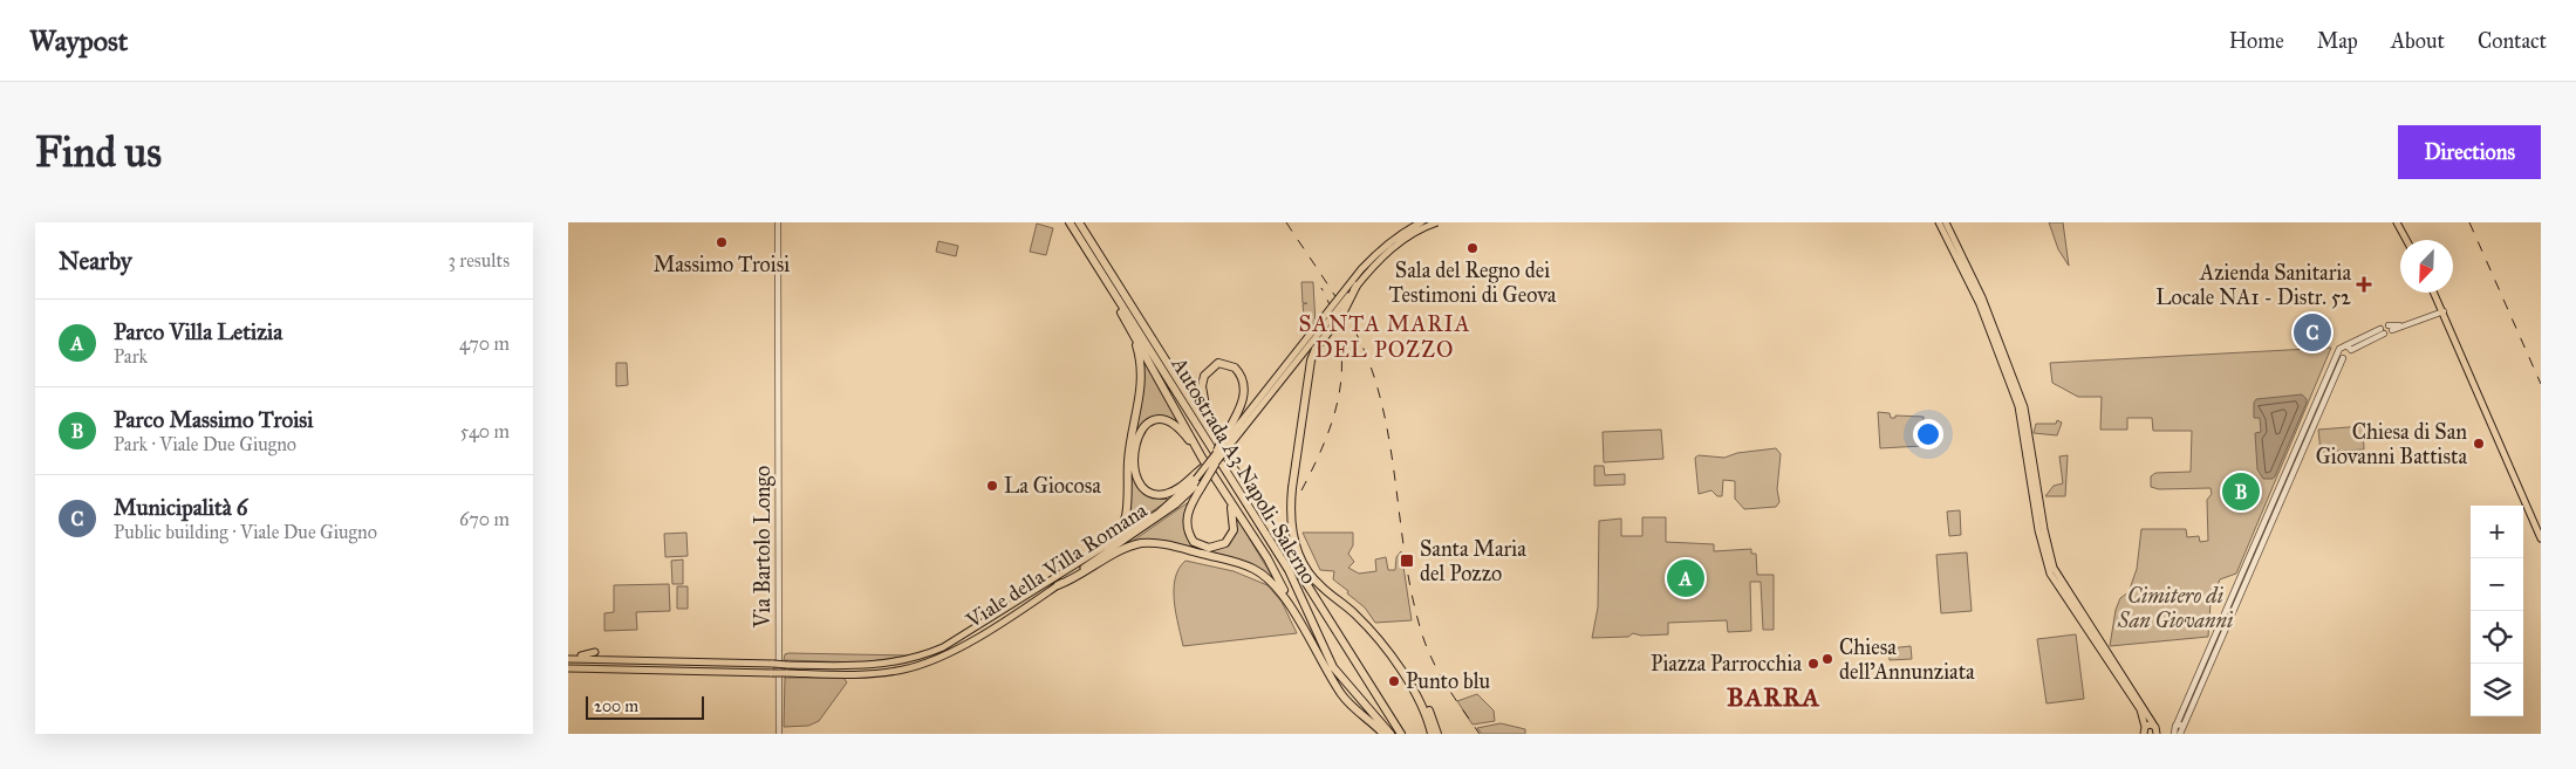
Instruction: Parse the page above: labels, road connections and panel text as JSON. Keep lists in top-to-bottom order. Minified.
{"streets":{"highway":["Autostrada A3 Napoli-Salerno"],"main road":["Viale della Villa Romana"],"street":["Via Bartolo Longo"]},"districts":["SANTA MARIA DEL POZZO","BARRA"],"parks":["Cimitero di San Giovanni"],"places":{"other":["Massimo Troisi","Sala del Regno dei Testimoni di Geova","Chiesa di San Giovanni Battista","La Giocosa","Chiesa dell'Annunziata","Piazza Parrocchia","Punto blu"],"health":["Azienda Sanitaria Locale NA1 - Distr. 52"],"transit":["Santa Maria del Pozzo"]},"scale_bar":"200 m","north":"bottom left","page":{"header":"Waypost","nav":["Home","Map","About","Contact"],"buttons":"Directions","title":"Find us","heading":["Nearby","3 results"],"list":[{"mark":"A","name":"Parco Villa Letizia","note":"Park","value":"470 m"},{"mark":"B","name":"Parco Massimo Troisi","note":"Park · Viale Due Giugno","value":"540 m"},{"mark":"C","name":"Municipalità 6","note":"Public building · Viale Due Giugno","value":"670 m"}],"pins":["C","B","A"],"map_buttons":["+","−"],"scale":"200 m"}}
